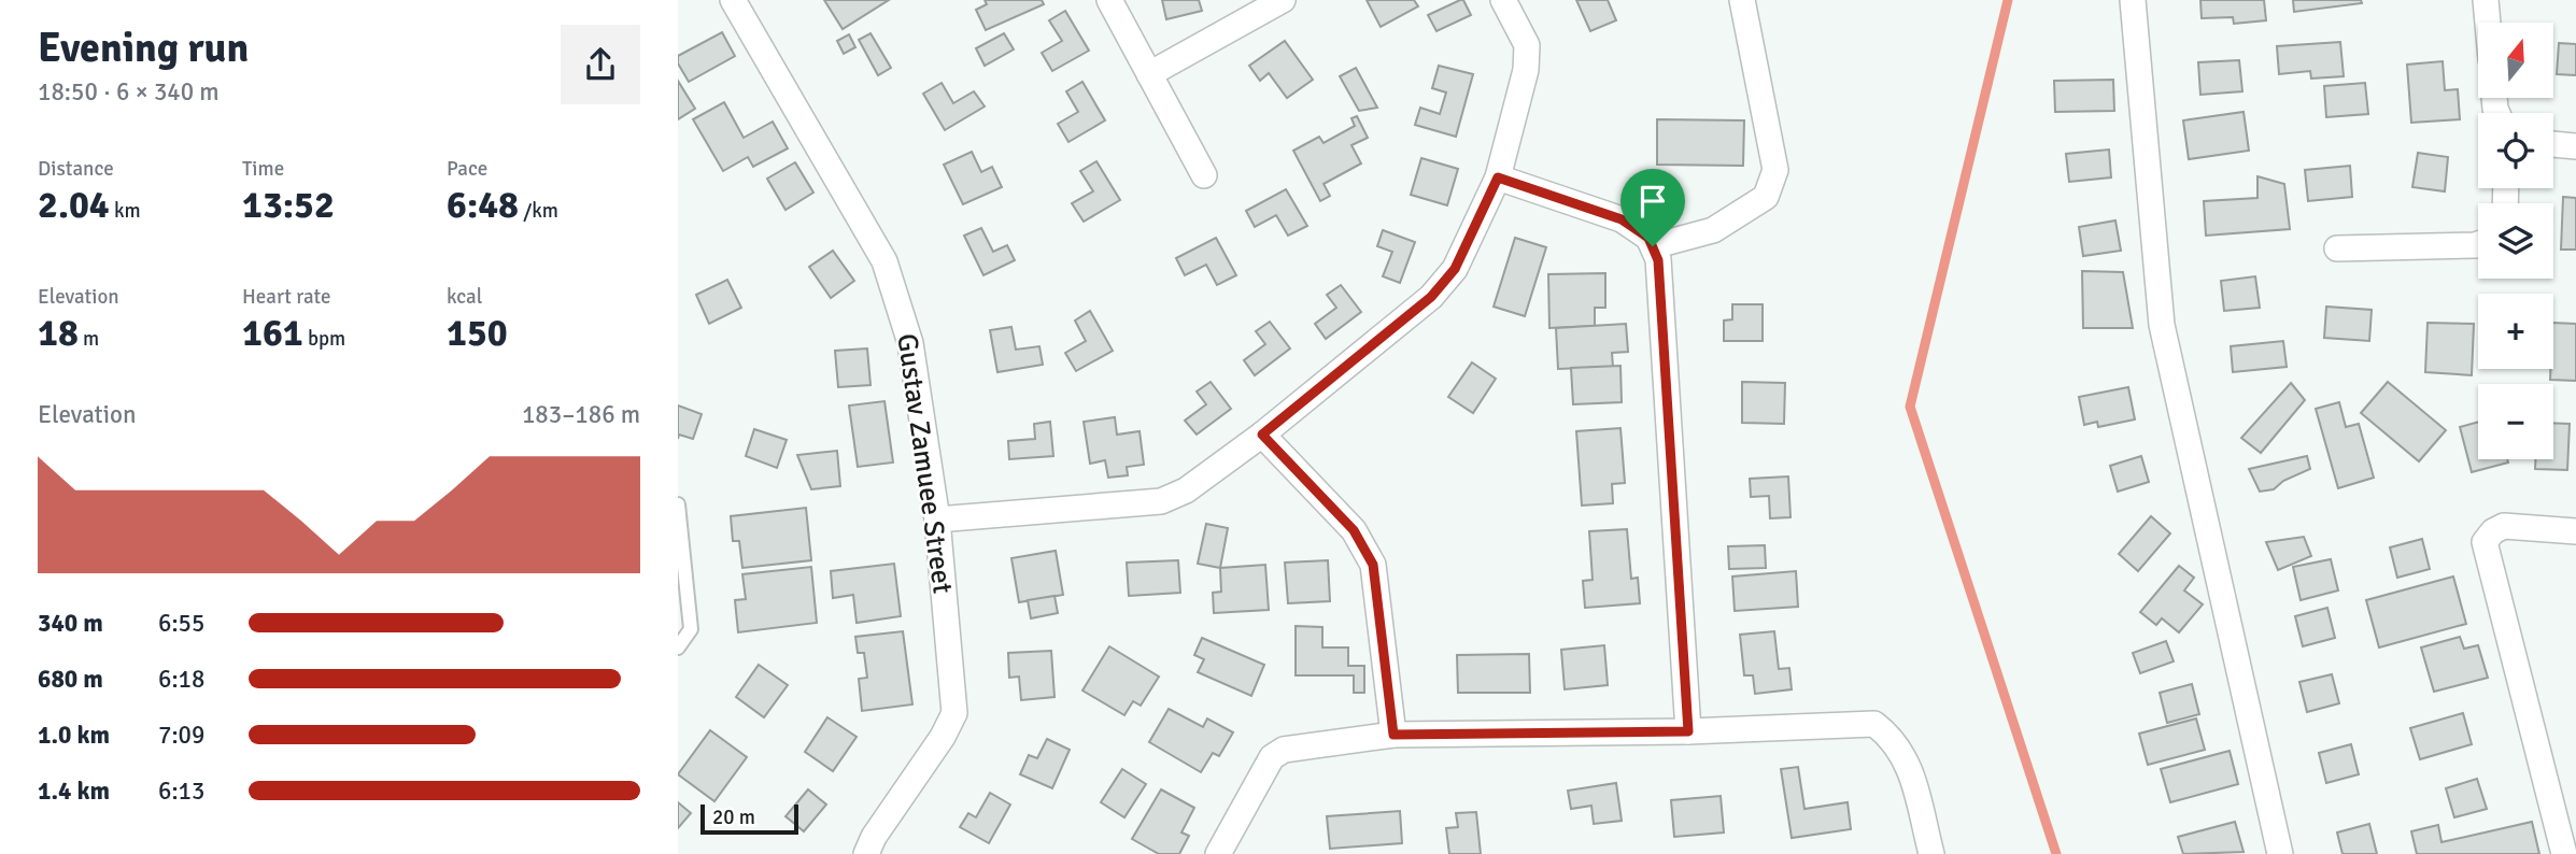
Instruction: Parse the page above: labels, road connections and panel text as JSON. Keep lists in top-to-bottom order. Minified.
{"streets":{"street":["Gustav Zamuee Street"]},"scale_bar":"20 m","north":"top","page":{"heading":["Evening run","18:50 · 6 × 340 m"],"map_buttons":["+","−"],"stats":[["Distance","2.04 km"],["Time","13:52"],["Pace","6:48 /km"],["Elevation","18 m"],["Heart rate","161 bpm"],["kcal","150"]],"chart":["Elevation","183–186 m"],"list":[{"name":"340 m","note":"6:55"},{"name":"680 m","note":"6:18"},{"name":"1.0 km","note":"7:09"},{"name":"1.4 km","note":"6:13"}],"scale":"20 m"}}
